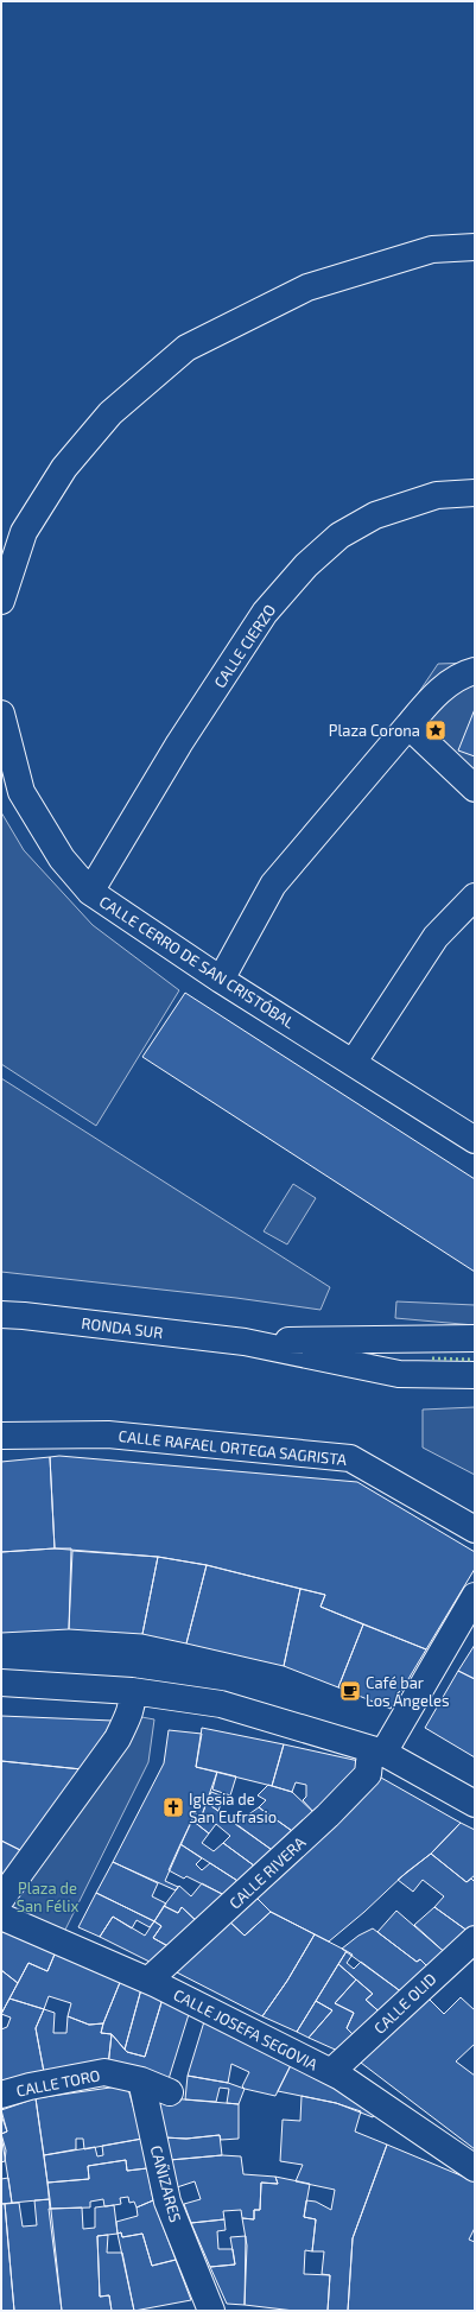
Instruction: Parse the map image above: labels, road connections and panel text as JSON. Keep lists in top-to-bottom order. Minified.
{"streets":{"street":["CALLE CIERZO","CALLE CERRO DE SAN CRISTÓBAL","RONDA SUR","CALLE RAFAEL ORTEGA SAGRISTA","CALLE RIVERA","CALLE OLID","CALLE JOSEFA SEGOVIA","CALLE TORO","CAÑIZARES"]},"crossings":[["CALLE CIERZO","CALLE CERRO DE SAN CRISTÓBAL"],["CALLE TORO","CAÑIZARES"]],"parks":["Plaza de San Félix"],"places":{"place":["Plaza Corona"],"cafe":["Café bar Los Ángeles"],"church":["Iglesia de San Eufrasio"]}}
